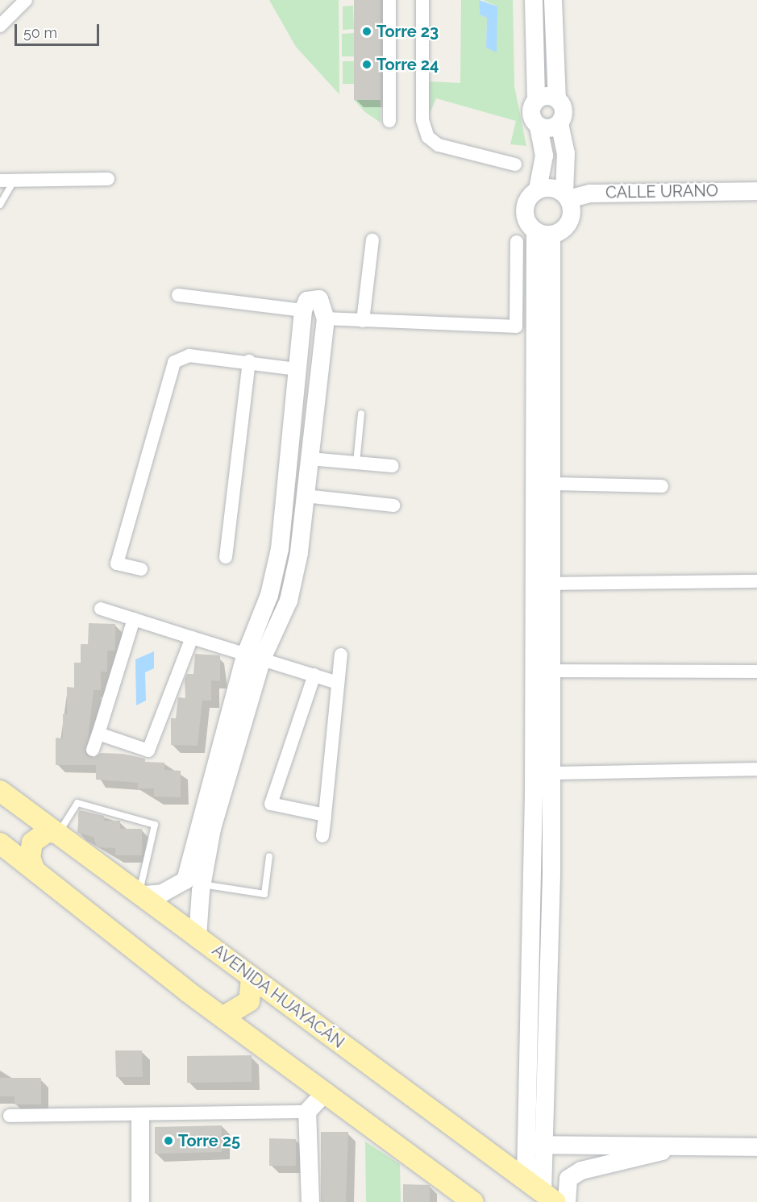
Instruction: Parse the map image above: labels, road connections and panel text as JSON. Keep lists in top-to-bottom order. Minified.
{"streets":{"main road":["CALLE URANO","AVENIDA HUAYACÁN"]},"places":["Torre 23","Torre 24","Torre 25"],"scale_bar":"50 m"}
